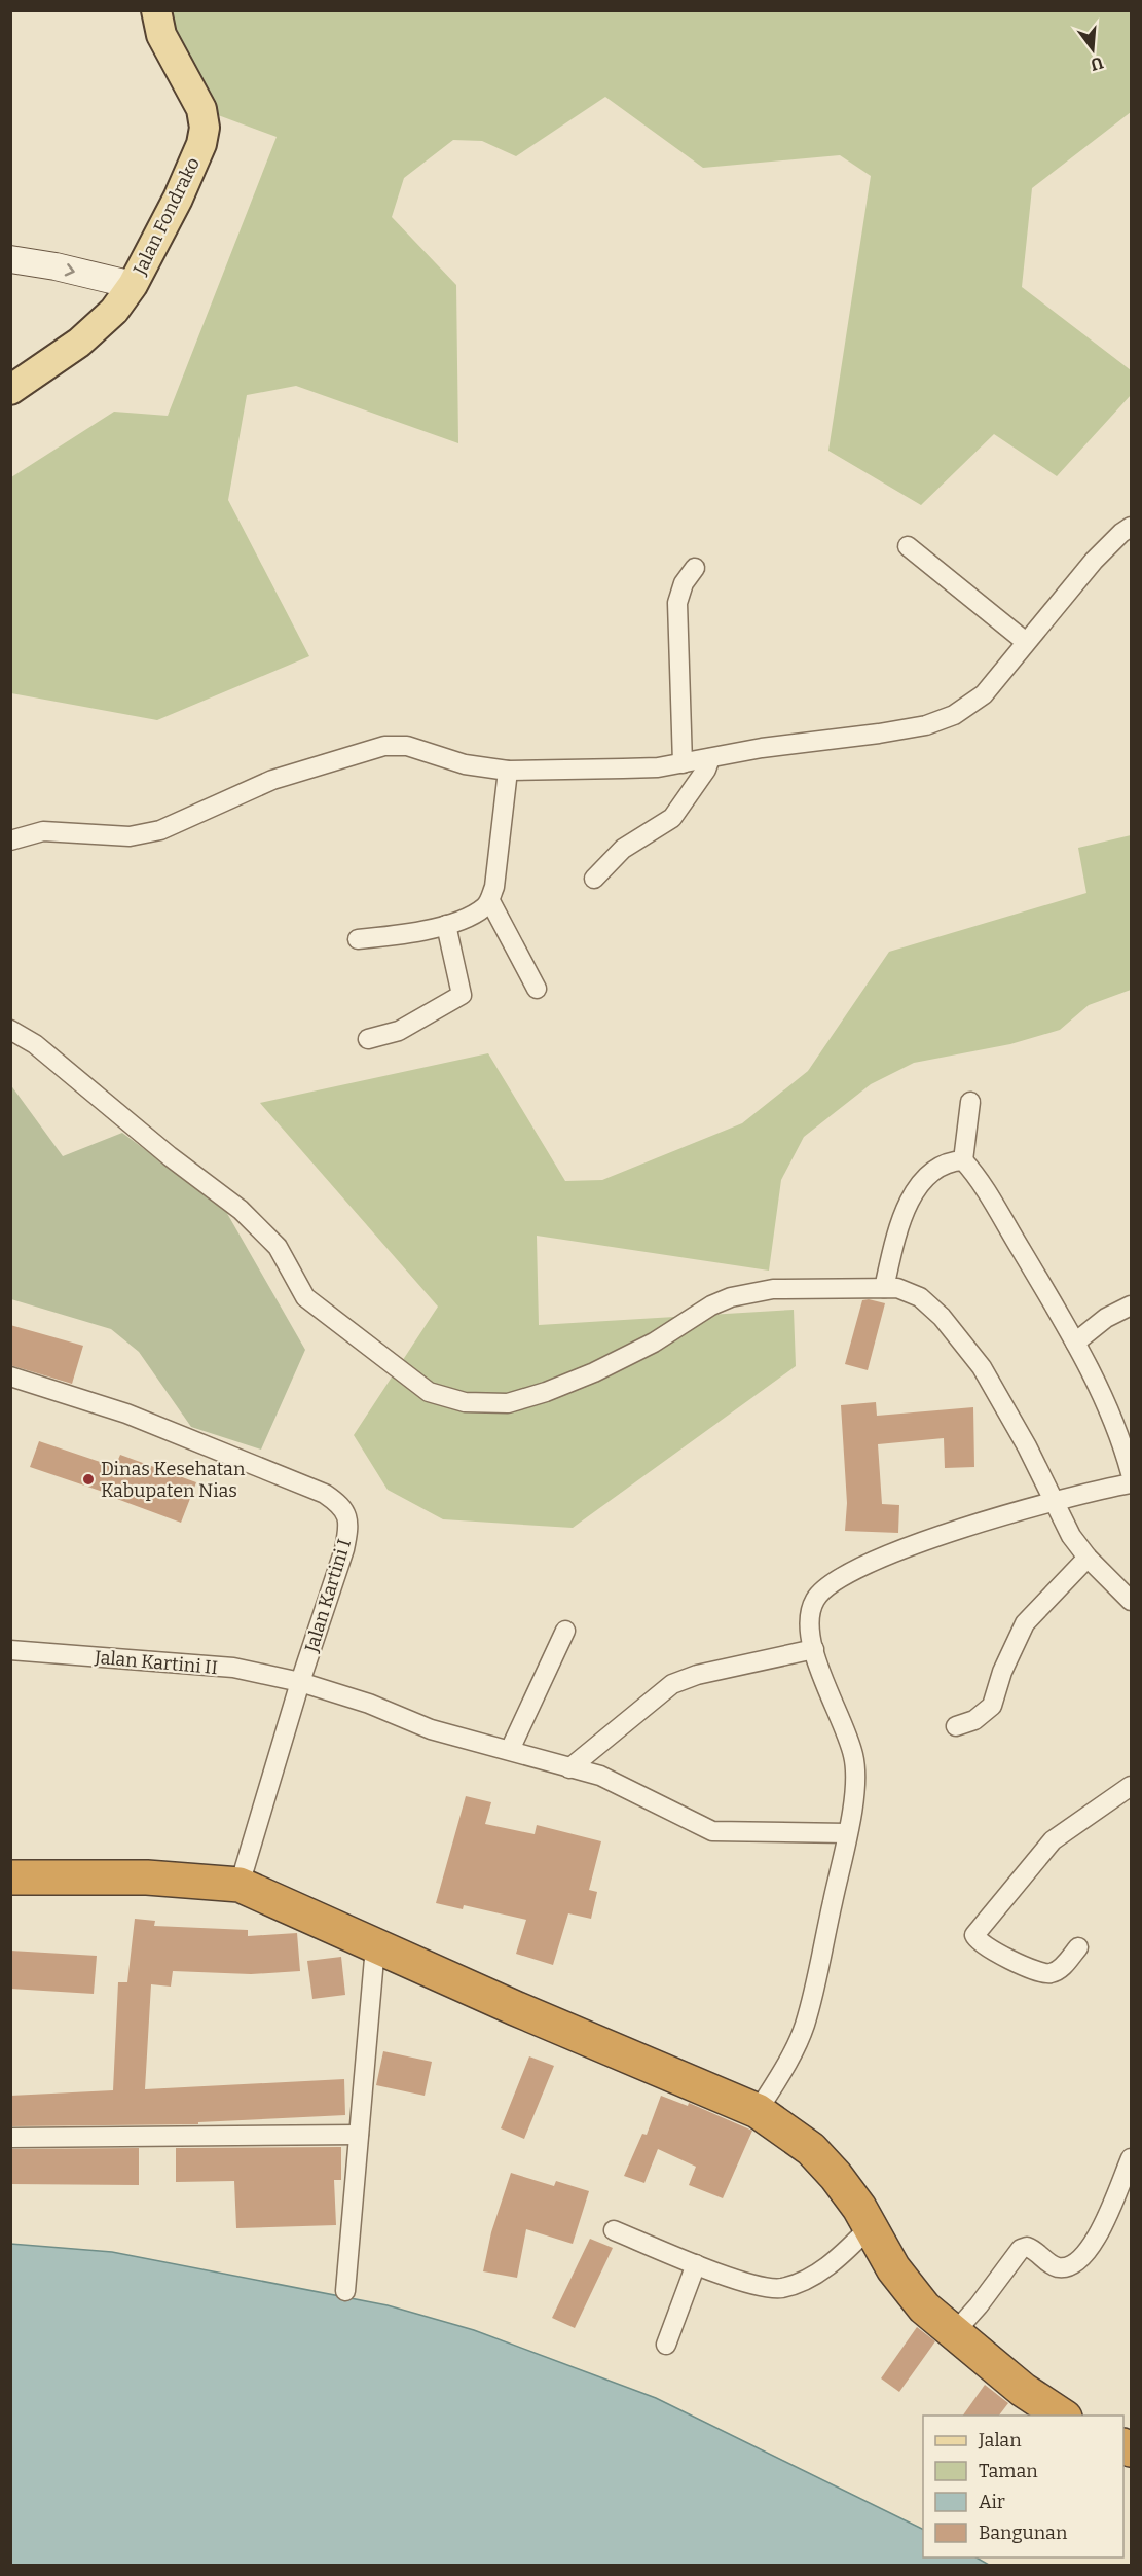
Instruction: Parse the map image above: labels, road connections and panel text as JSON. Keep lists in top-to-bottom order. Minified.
{"streets":{"main road":["Jalan Fondrako"],"street":["Jalan Kartini I","Jalan Kartini II"]},"crossings":[["Jalan Kartini I","Jalan Kartini II"]],"places":["Dinas Kesehatan Kabupaten Nias"],"legend":["Jalan","Taman","Air","Bangunan"],"north":"bottom"}
